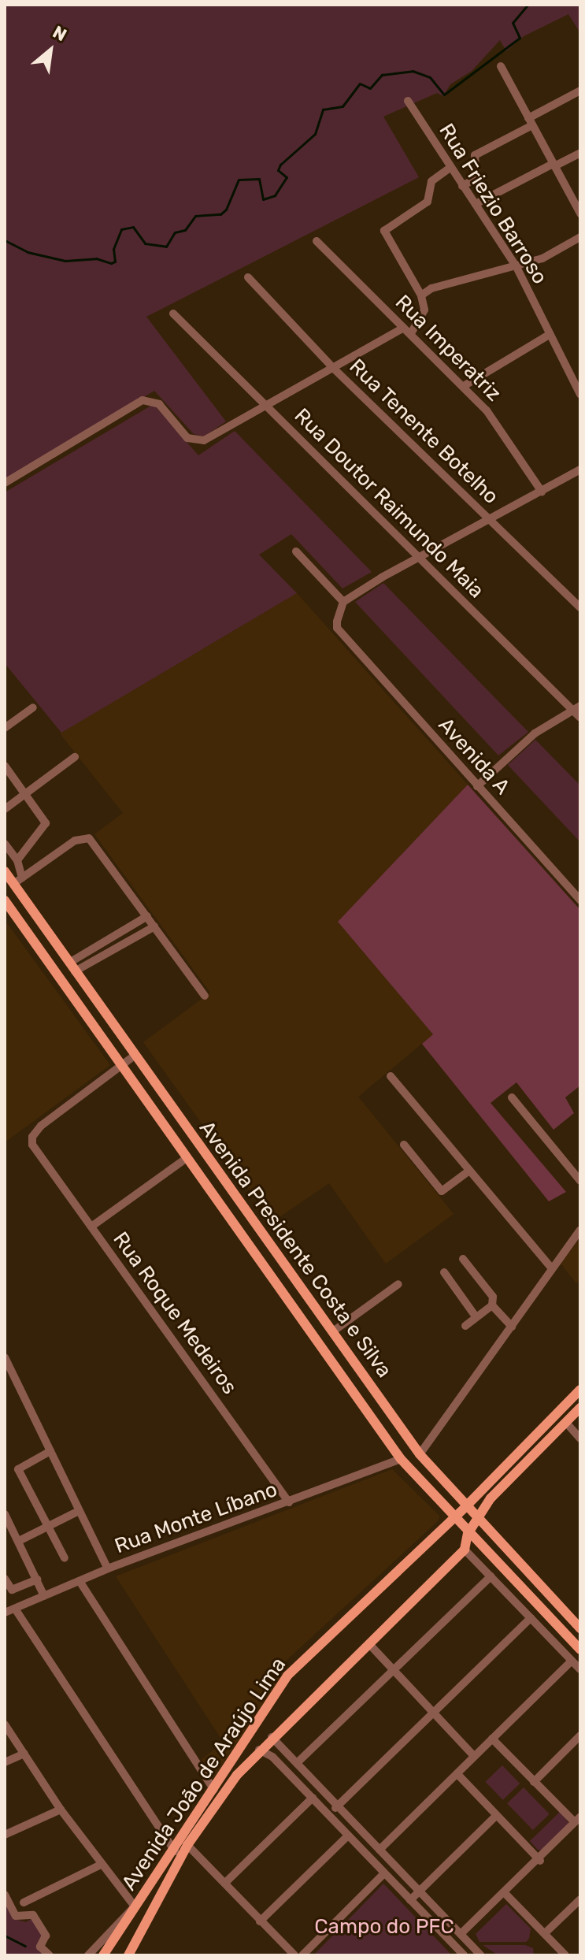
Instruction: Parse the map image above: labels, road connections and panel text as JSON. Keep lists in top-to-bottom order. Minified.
{"streets":{"main road":["Avenida Presidente Costa e Silva","Avenida João de Araújo Lima"],"street":["Rua Friezio Barroso","Rua Imperatriz","Rua Tenente Botelho","Rua Doutor Raimundo Maia","Avenida A","Rua Roque Medeiros","Rua Monte Líbano"]},"crossings":[["Avenida Presidente Costa e Silva","Rua Roque Medeiros"],["Avenida Presidente Costa e Silva","Rua Monte Líbano"],["Avenida Presidente Costa e Silva","Avenida João de Araújo Lima"],["Rua Roque Medeiros","Rua Monte Líbano"]],"parks":["Campo do PFC"],"north":"top right"}
